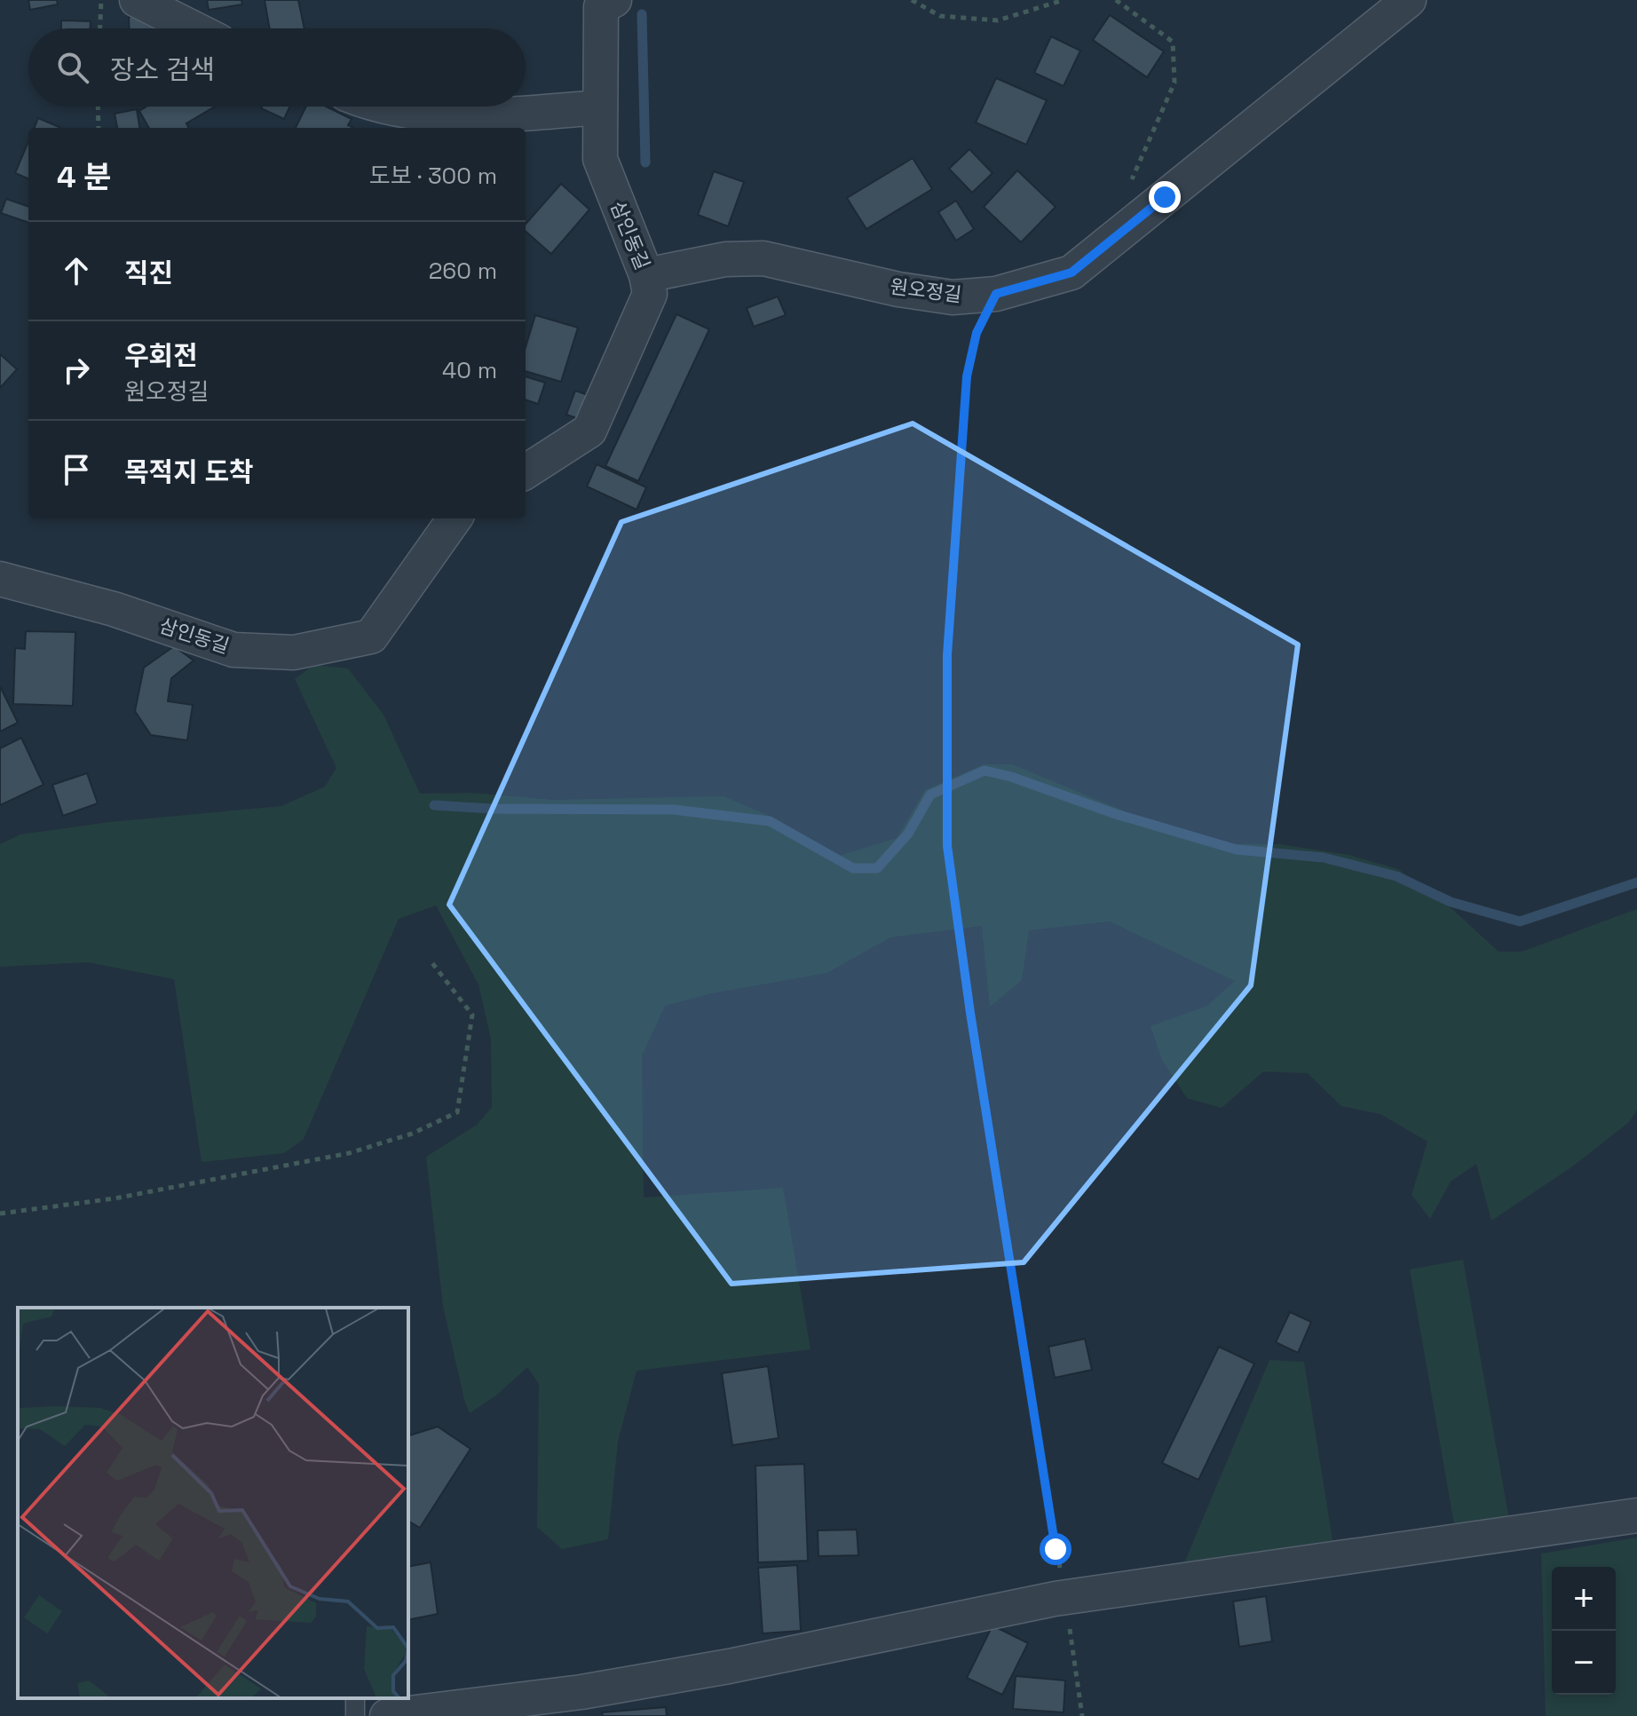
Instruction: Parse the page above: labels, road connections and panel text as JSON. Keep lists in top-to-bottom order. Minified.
{"streets":{"street":["삼인동길","원오정길"]},"crossings":[["삼인동길","원오정길"]],"page":{"search":"장소 검색","heading":["4 분","도보 · 300 m"],"list":[["직진","260 m"],["우회전","원오정길","40 m"],"목적지 도착"],"map_buttons":["+","−"]}}
